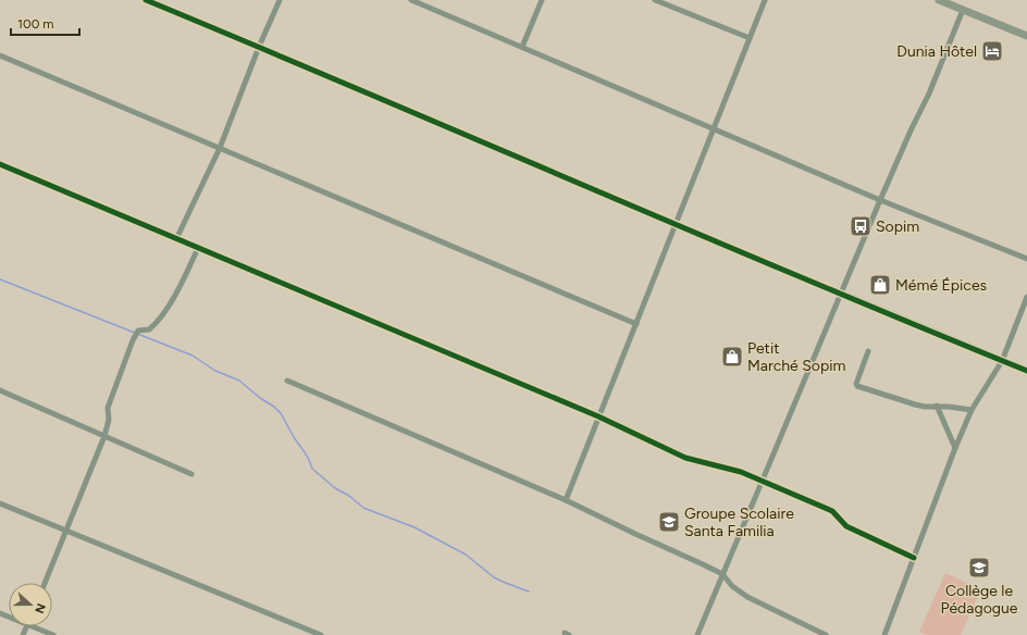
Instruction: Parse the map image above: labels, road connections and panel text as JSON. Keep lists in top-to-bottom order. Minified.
{"places":{"hotel":["Dunia Hôtel"],"bus stop":["Sopim"],"shop":["Mémé Épices","Petit Marché Sopim"],"school or university":["Groupe Scolaire Santa Familia","Collège le Pédagogue"]},"scale_bar":"100 m","north":"right"}
